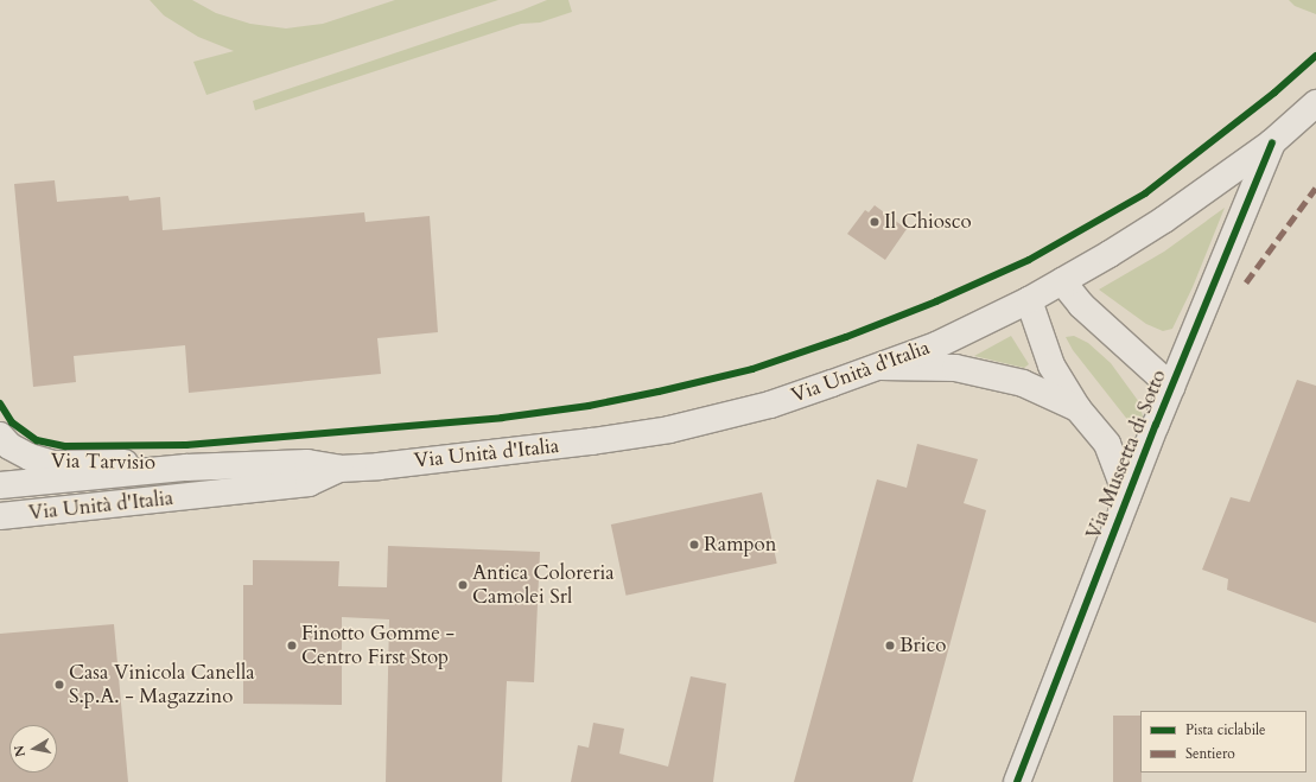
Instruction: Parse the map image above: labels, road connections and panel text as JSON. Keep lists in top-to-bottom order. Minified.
{"streets":{"main road":["Via Unità d'Italia","Via Mussetta di Sotto","Via Tarvisio"]},"crossings":[["Via Unità d'Italia","Via Mussetta di Sotto"],["Via Unità d'Italia","Via Tarvisio"]],"places":["Il Chiosco","Rampon","Antica Coloreria Camolei Srl","Finotto Gomme - Centro First Stop","Brico","Casa Vinicola Canella S.p.A. - Magazzino"],"legend":["Pista ciclabile","Sentiero"],"north":"left"}
